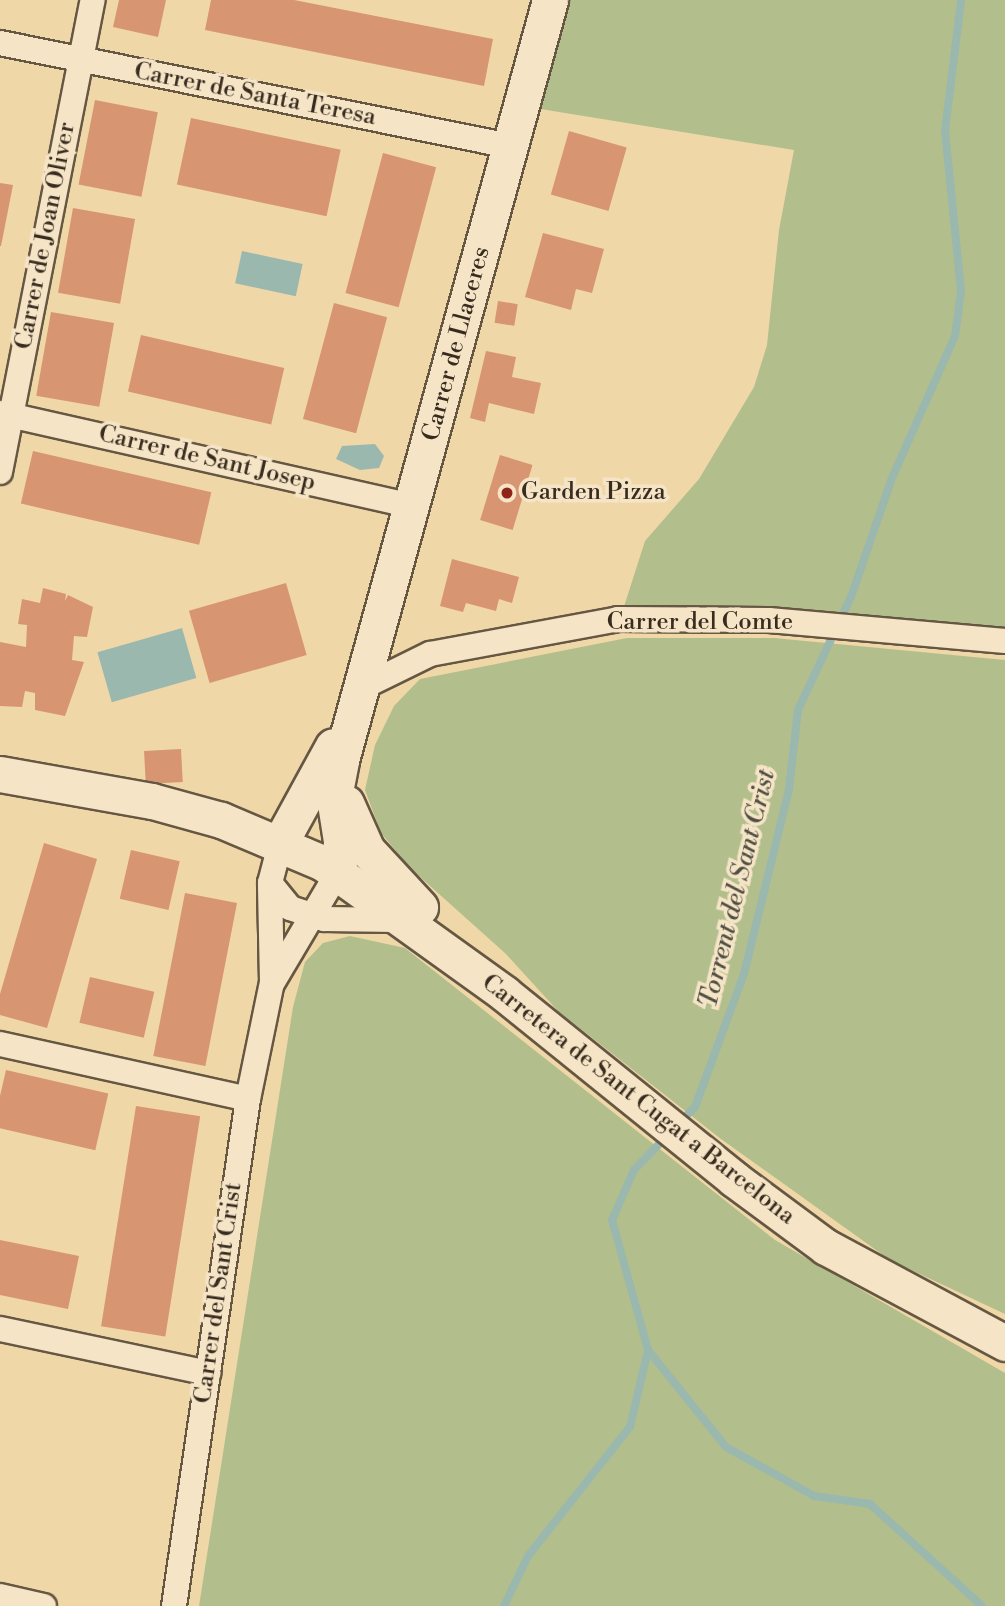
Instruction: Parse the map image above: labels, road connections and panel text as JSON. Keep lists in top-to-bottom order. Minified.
{"streets":{"main road":["Carrer de Llaceres","Carretera de Sant Cugat a Barcelona","Carrer del Sant Crist"],"street":["Carrer de Santa Teresa","Carrer de Joan Oliver","Carrer de Sant Josep","Carrer del Comte"]},"crossings":[["Carrer de Santa Teresa","Carrer de Joan Oliver"],["Carrer de Santa Teresa","Carrer de Llaceres"],["Carrer de Joan Oliver","Carrer de Sant Josep"],["Carrer de Llaceres","Carrer de Sant Josep"],["Carrer de Llaceres","Carrer del Comte"],["Carrer de Llaceres","Carrer del Sant Crist"],["Carrer del Comte","Carrer del Sant Crist"],["Carretera de Sant Cugat a Barcelona","Carrer del Sant Crist"]],"water":["Torrent del Sant Crist"],"places":["Garden Pizza"]}
